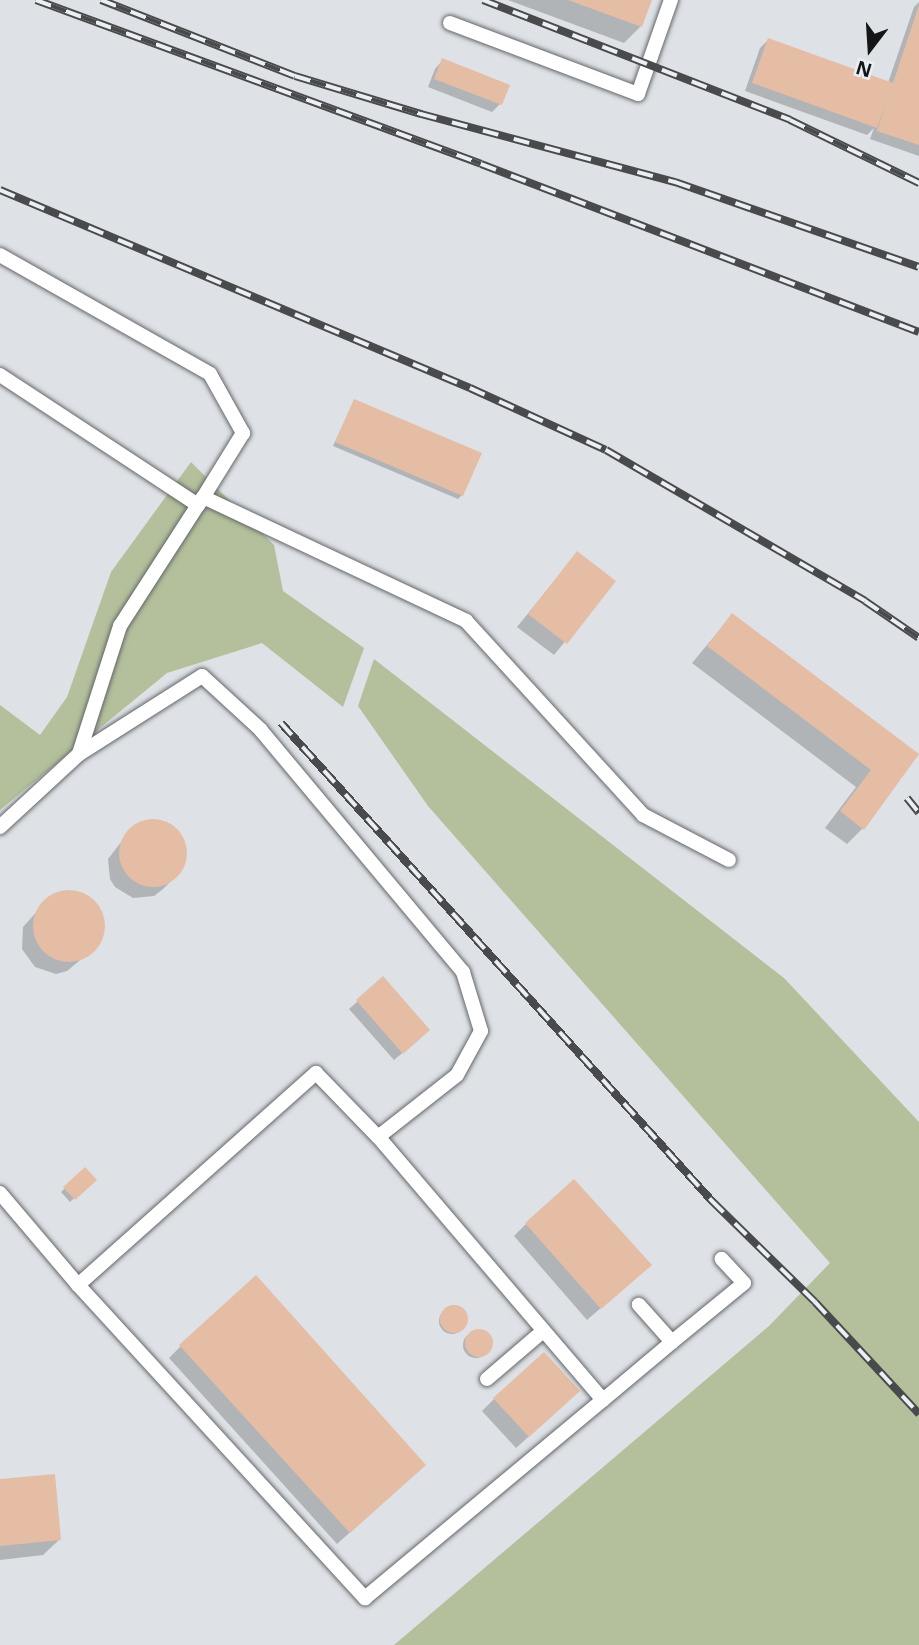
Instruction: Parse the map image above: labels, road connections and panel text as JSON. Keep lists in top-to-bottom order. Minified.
{"north":"bottom"}
